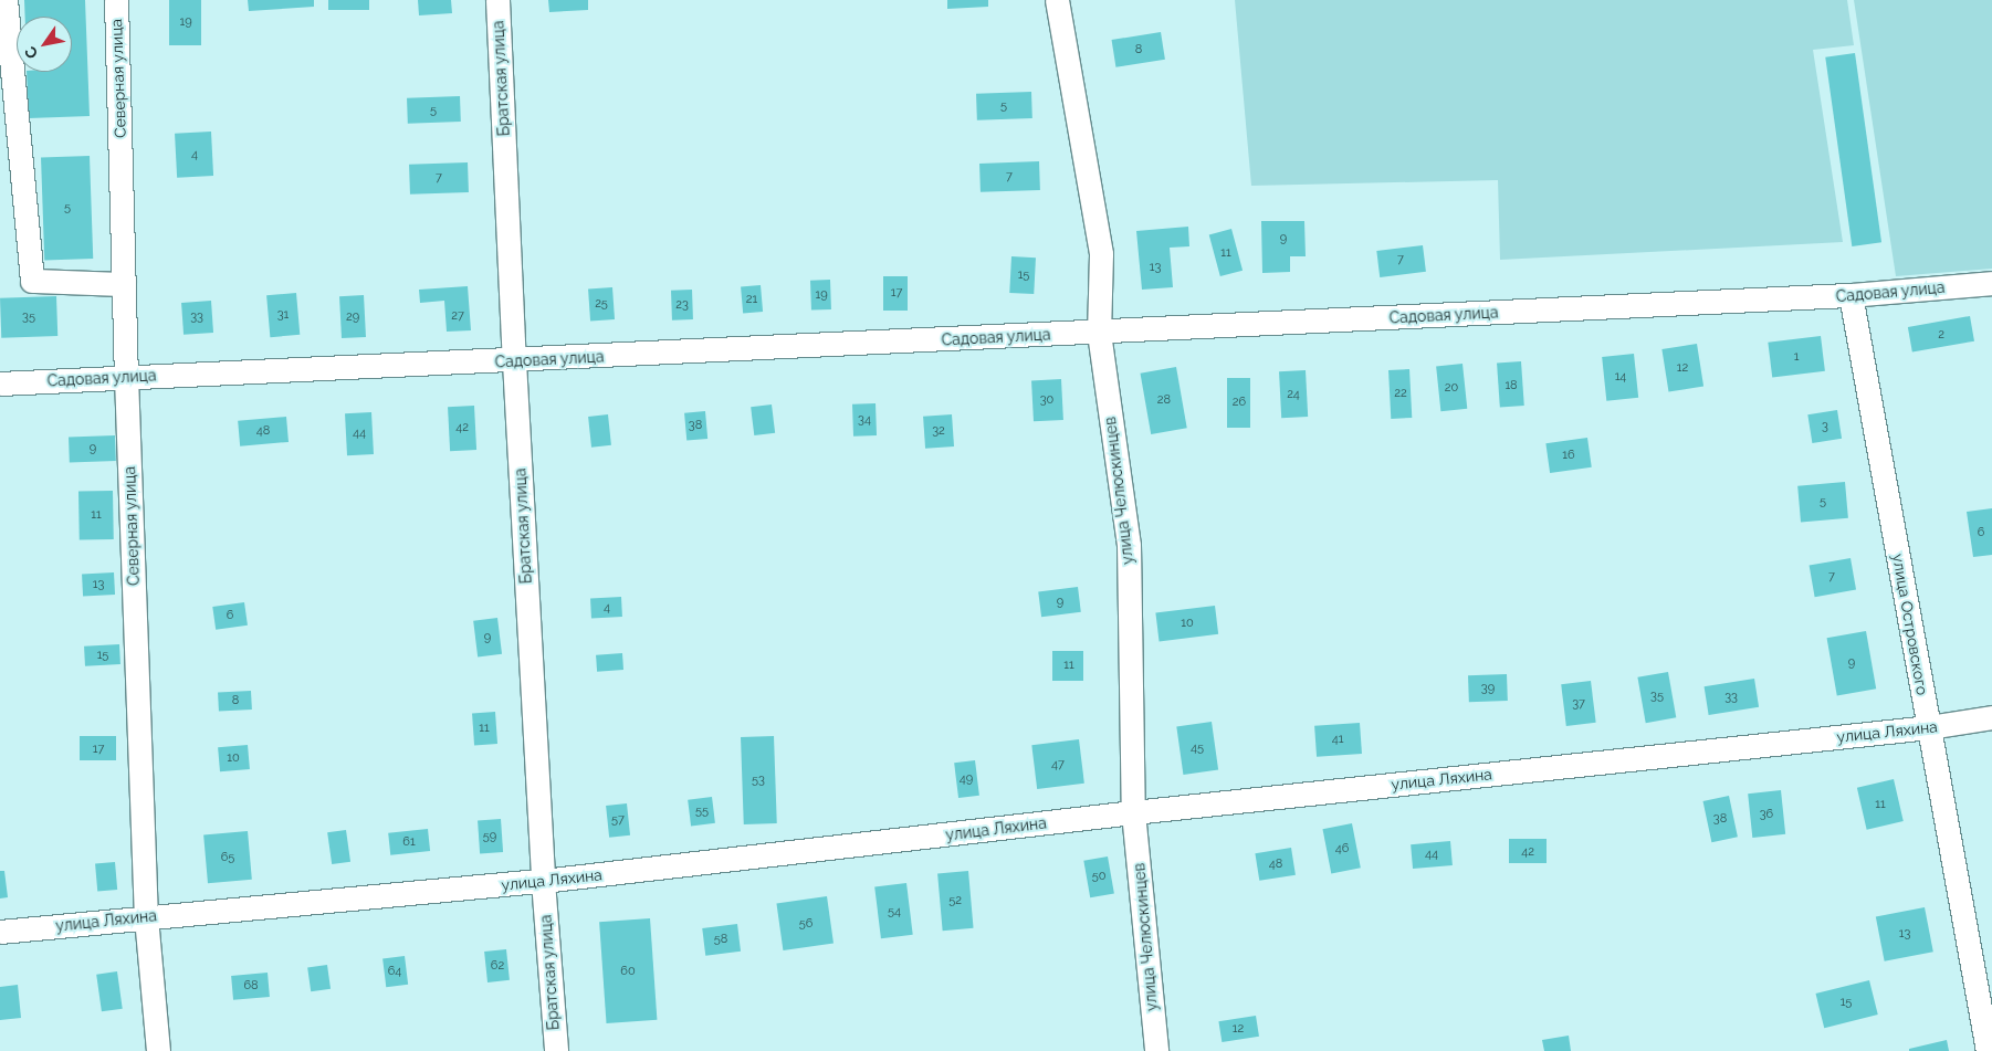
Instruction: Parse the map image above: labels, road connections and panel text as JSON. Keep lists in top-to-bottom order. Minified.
{"streets":{"street":["Северная улица","Братская улица","Садовая улица","улица Челюскинцев","улица Островского","улица Ляхина"]},"crossings":[["Северная улица","Садовая улица"],["Северная улица","улица Ляхина"],["Братская улица","Садовая улица"],["Братская улица","улица Ляхина"],["Садовая улица","улица Челюскинцев"],["Садовая улица","улица Островского"],["улица Челюскинцев","улица Ляхина"],["улица Островского","улица Ляхина"]],"house_numbers":["19","8","5","5","4","7","7","5","9","11","7","13","15","17","19","21","25","23","31","27","35","33","29","2","1","12","14","18","20","22","24","30","28","26","34","38","3","42","48","32","44","9","16","5","11","6","7","13","9","4","6","10","9","15","9","11","39","35","33","8","37","11","41","45","17","10","47","49","53","11","55","36","38","57","59","61","46","42","44","65","48","50","52","54","56","13","58","62","64","60","68","15","12"],"north":"bottom left"}
